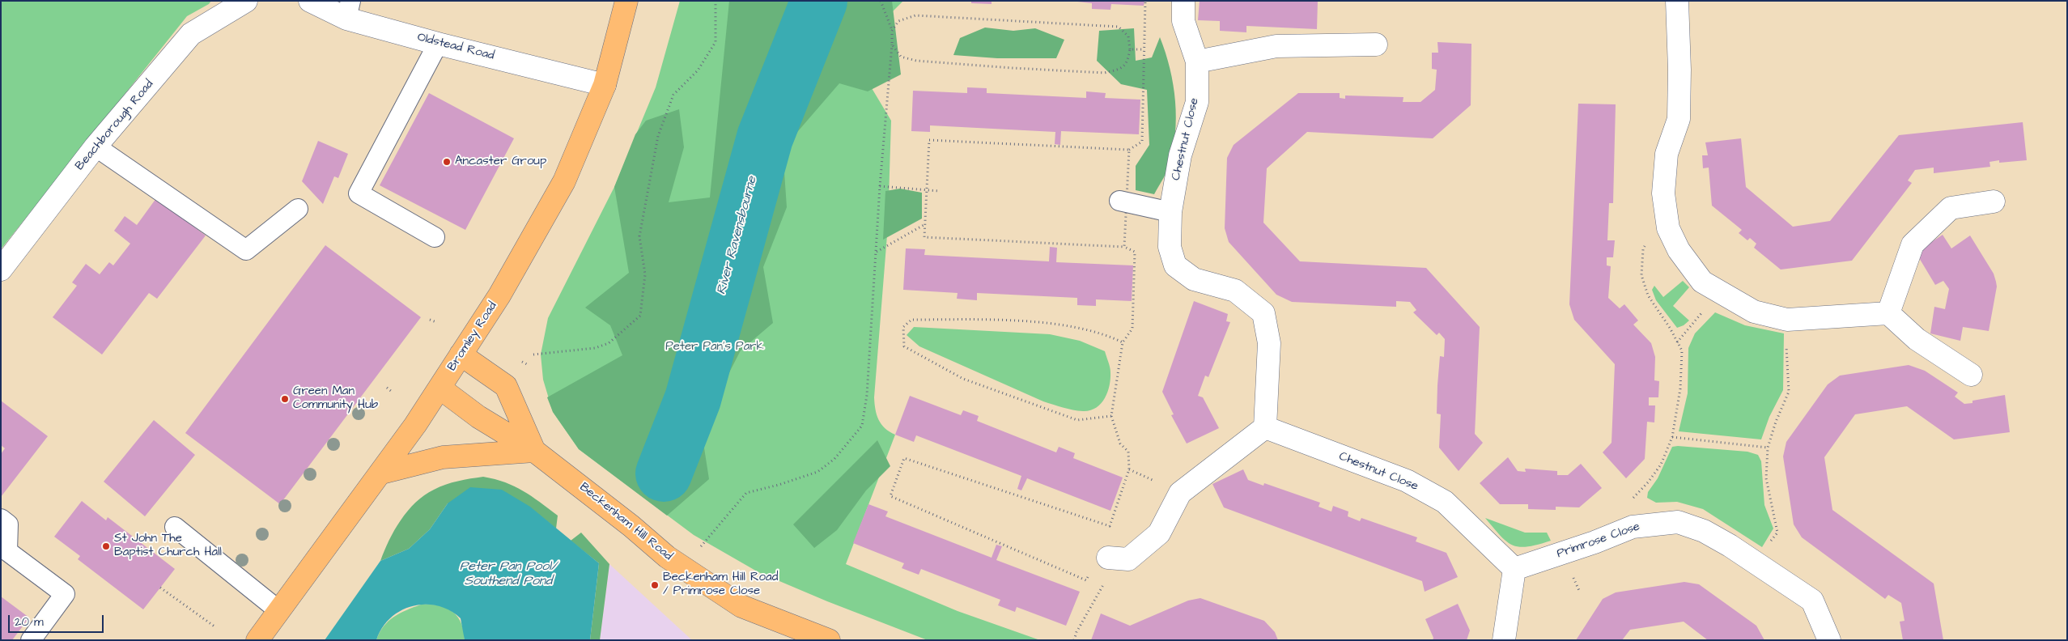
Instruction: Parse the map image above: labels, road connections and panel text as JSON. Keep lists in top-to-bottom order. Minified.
{"streets":{"main road":["Bromley Road","Beckenham Hill Road"],"street":["Oldstead Road","Beachborough Road","Chestnut Close","Primrose Close"]},"crossings":[["Oldstead Road","Bromley Road"],["Chestnut Close","Primrose Close"],["Bromley Road","Beckenham Hill Road"]],"water":["River Ravensbourne","Peter Pan Pool/ Southend Pond"],"parks":["Peter Pan's Park"],"places":["Ancaster Group","Green Man Community Hub","St John The Baptist Church Hall","Beckenham Hill Road / Primrose Close"],"scale_bar":"20 m"}
